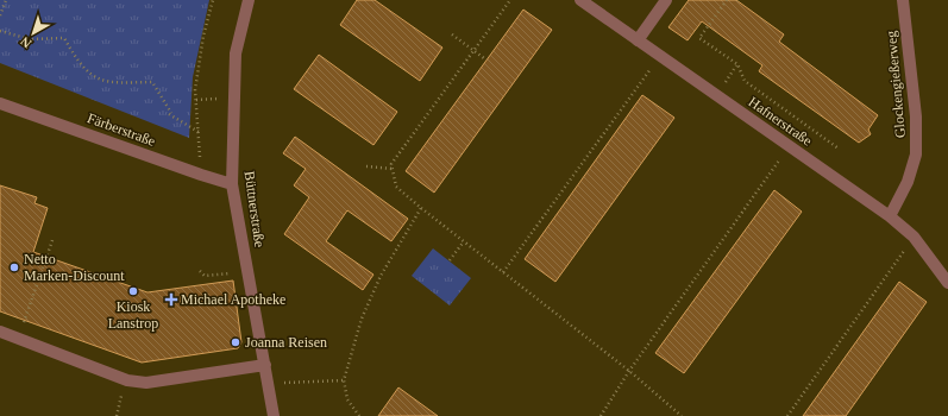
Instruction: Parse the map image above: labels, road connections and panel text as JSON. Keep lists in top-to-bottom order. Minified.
{"streets":{"street":["Glockengießerweg","Hafnerstraße","Färberstraße","Büttnerstraße"]},"crossings":[["Glockengießerweg","Hafnerstraße"],["Färberstraße","Büttnerstraße"]],"places":{"other":["Netto Marken-Discount","Kiosk Lanstrop","Joanna Reisen"],"health":["Michael Apotheke"]},"north":"bottom left"}
